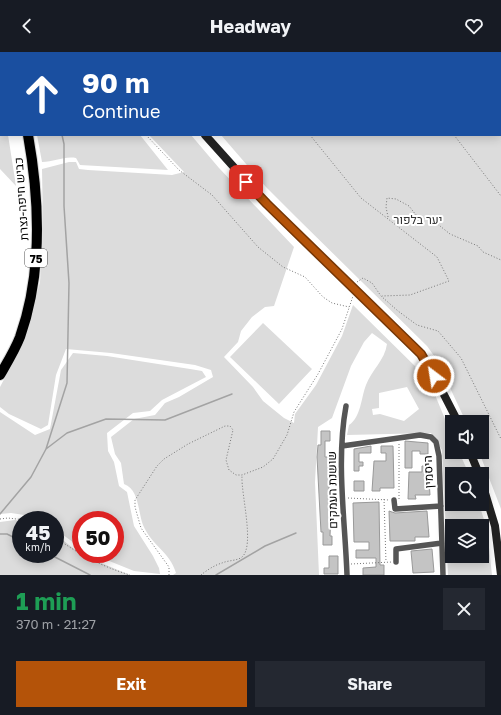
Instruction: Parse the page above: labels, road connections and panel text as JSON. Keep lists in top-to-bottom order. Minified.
{"streets":{"highway":["כביש חיפה-נצרת","75"],"street":["היסמין","שושנת העמקים"]},"crossings":[["היסמין","שושנת העמקים"]],"parks":["יער בלפור"],"page":{"header":"Headway","turn":["90 m","Continue"],"speed":"45 km/h","limit":"50","heading":["1 min","370 m · 21:27"],"buttons":["Exit","Share"]}}
